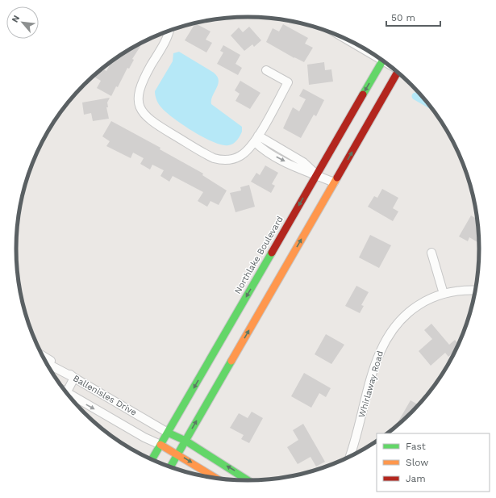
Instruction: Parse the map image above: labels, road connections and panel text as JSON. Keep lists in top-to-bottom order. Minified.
{"streets":{"main road":["Northlake Boulevard"],"street":["Whirlaway Road","Ballenisles Drive"]},"crossings":[["Northlake Boulevard","Ballenisles Drive"]],"legend":["Fast","Slow","Jam"],"scale_bar":"50 m","north":"top left"}
